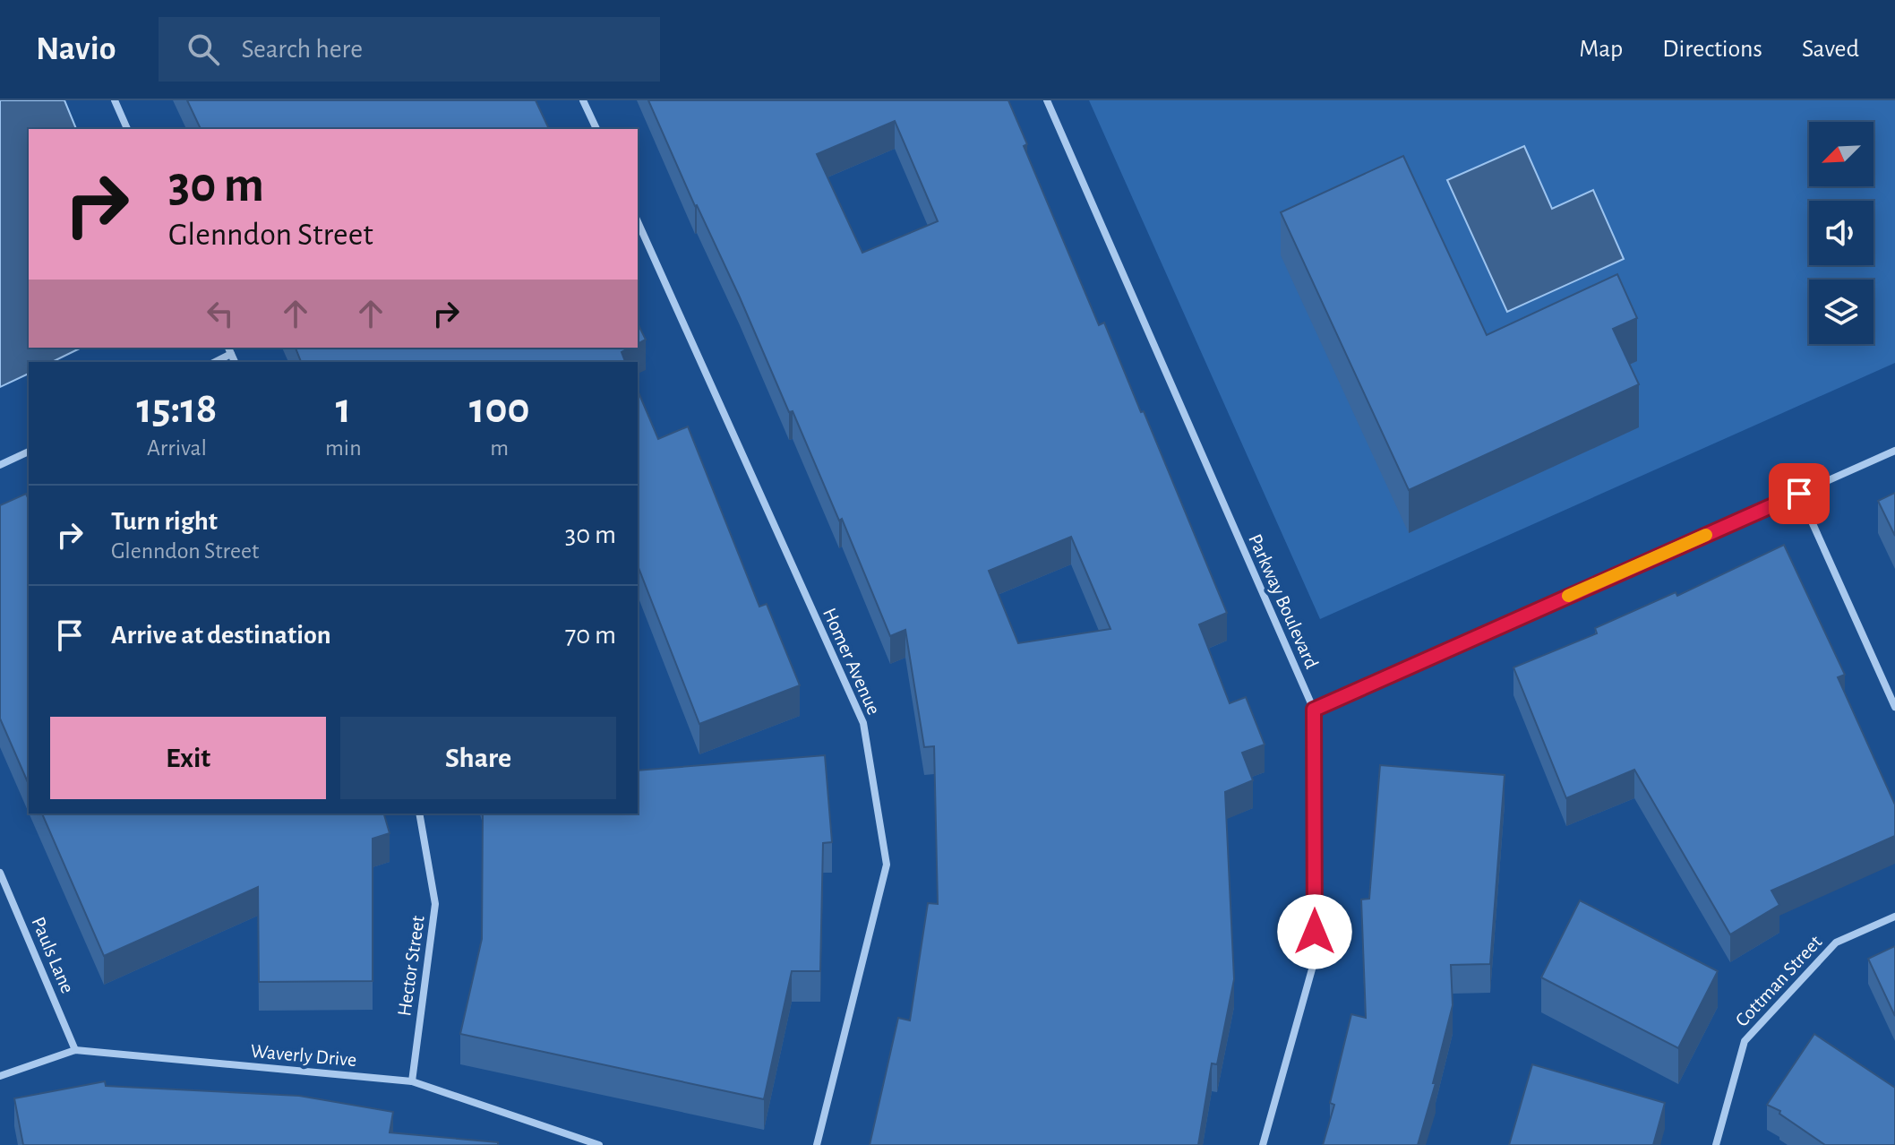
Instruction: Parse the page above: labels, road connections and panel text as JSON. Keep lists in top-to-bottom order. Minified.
{"streets":{"street":["Parkway Boulevard","Homer Avenue","Pauls Lane","Hector Street","Cottman Street","Waverly Drive"]},"crossings":[["Pauls Lane","Waverly Drive"],["Hector Street","Waverly Drive"]],"north":"bottom left","page":{"header":"Navio","search":"Search here","nav":["Map","Directions","Saved"],"turn":["30 m","Glenndon Street"],"eta":["15:18","Arrival","1","min","100","m"],"list":[{"name":"Turn right","note":"Glenndon Street","value":"30 m"},{"name":"Arrive at destination","value":"70 m"}],"buttons":["Exit","Share"]}}
